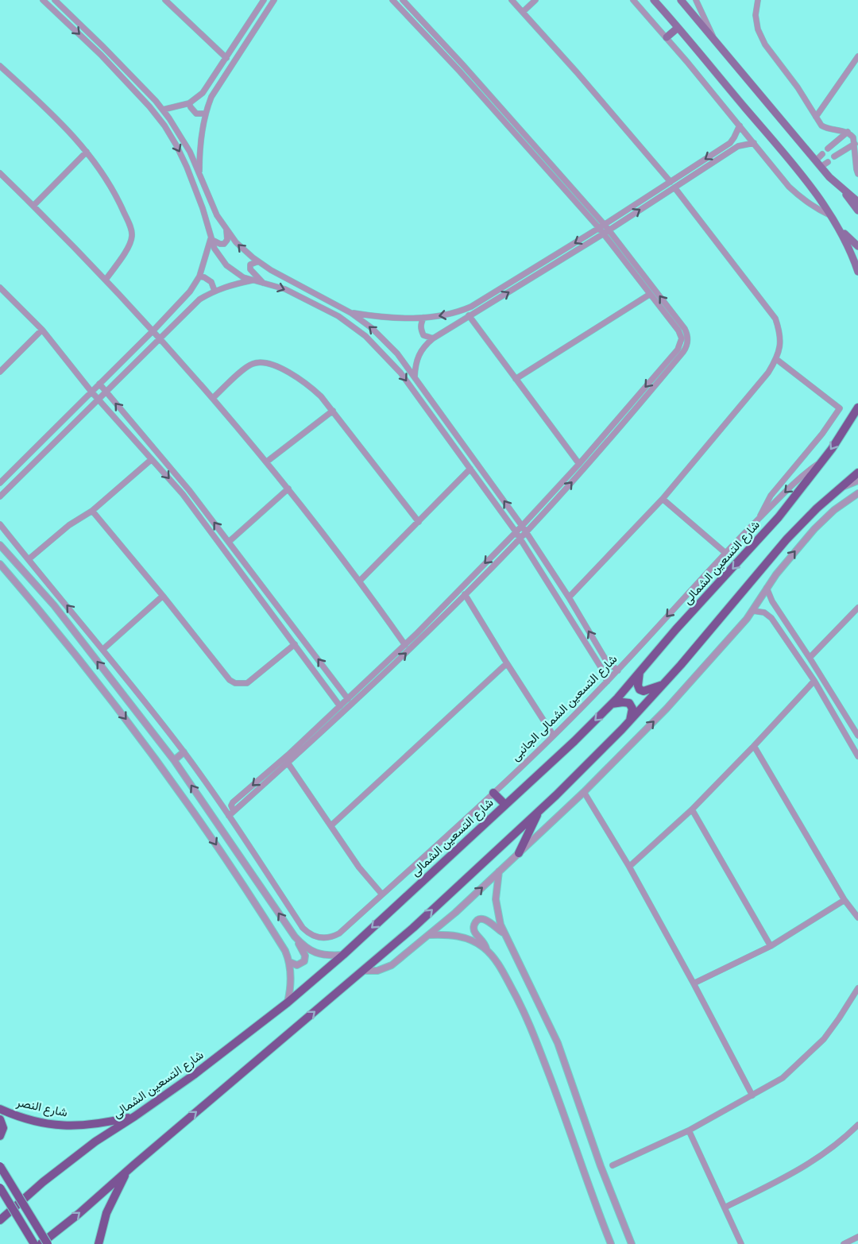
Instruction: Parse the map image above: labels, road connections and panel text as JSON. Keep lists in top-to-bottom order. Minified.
{"streets":{"main road":["شارع التسعين الشمالى","شارع النصر"],"street":["شارع التسعين الشمالى الجانبى"]},"crossings":[["شارع التسعين الشمالى","شارع التسعين الشمالى الجانبى"],["شارع التسعين الشمالى","شارع النصر"]]}
